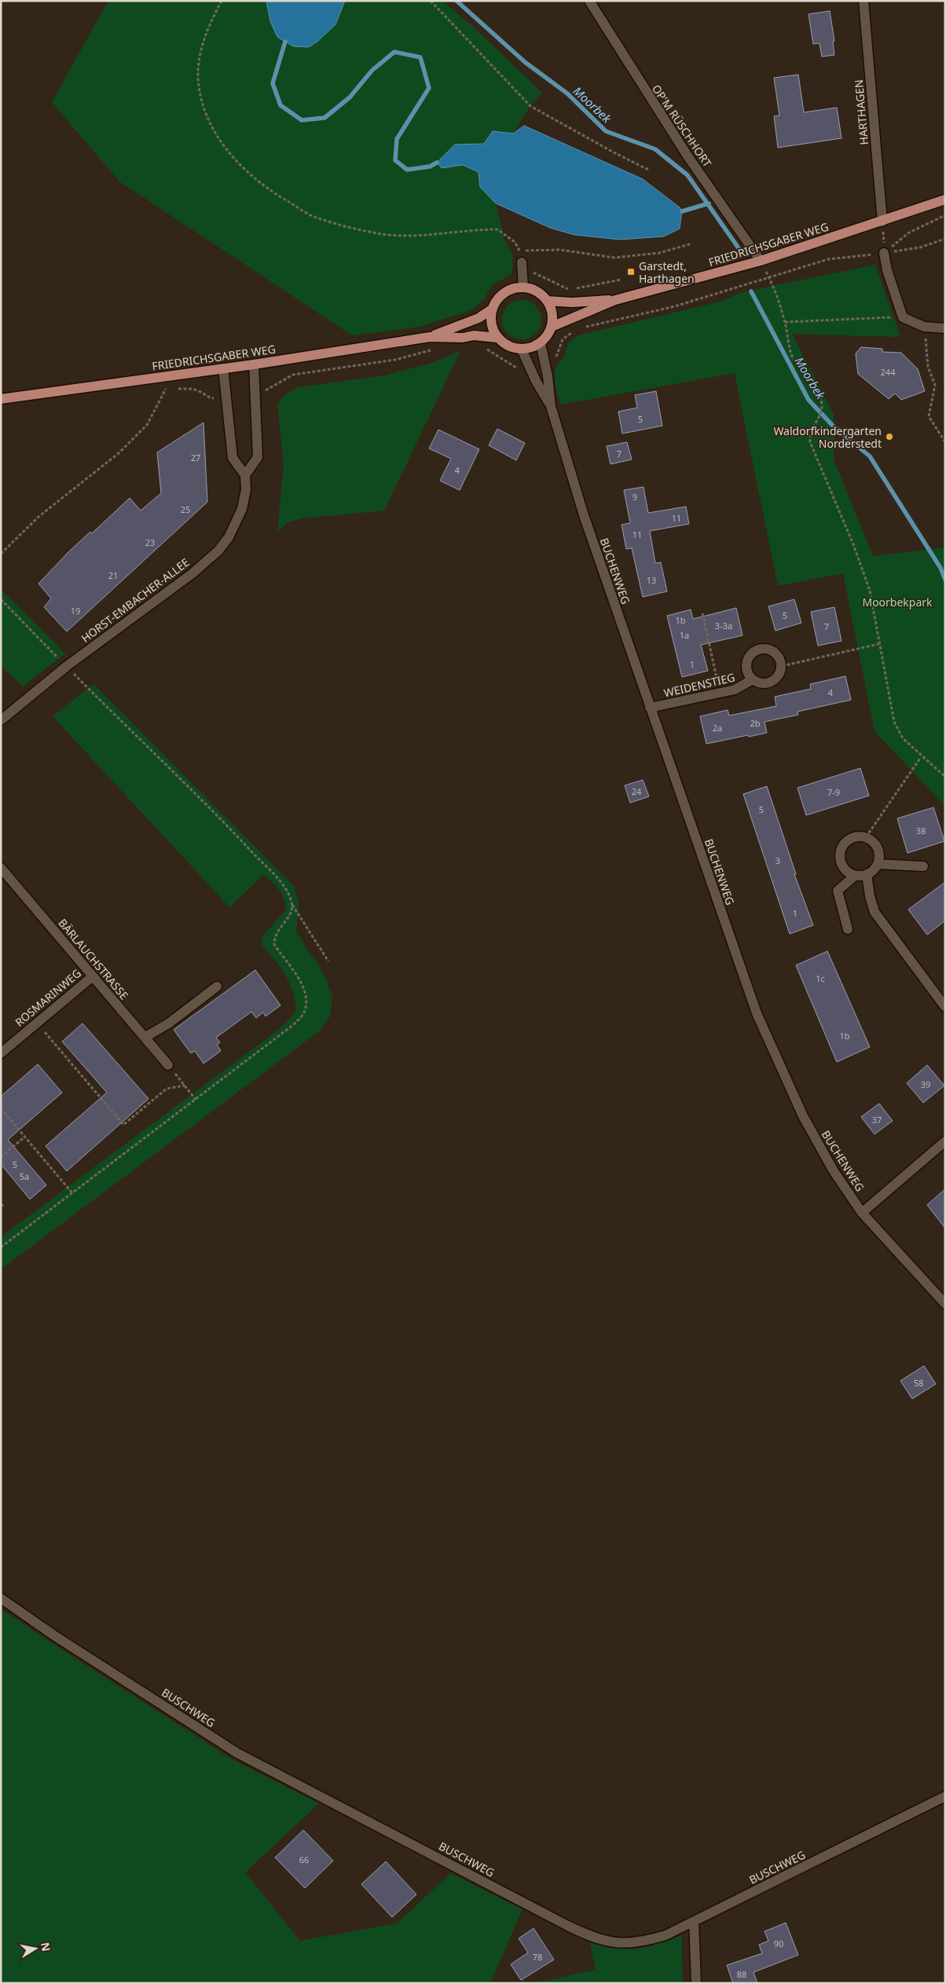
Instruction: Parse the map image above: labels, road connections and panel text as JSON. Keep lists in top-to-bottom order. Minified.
{"streets":{"main road":["FRIEDRICHSGABER WEG"],"street":["HARTHAGEN","OP'M RÜSCHHORT","BUCHENWEG","HORST-EMBACHER-ALLEE","WEIDENSTIEG","BÄRLAUCHSTRASSE","ROSMARINWEG","BUSCHWEG"]},"crossings":[["HARTHAGEN","FRIEDRICHSGABER WEG"],["OP'M RÜSCHHORT","FRIEDRICHSGABER WEG"],["FRIEDRICHSGABER WEG","BUCHENWEG"],["BUCHENWEG","WEIDENSTIEG"],["BÄRLAUCHSTRASSE","ROSMARINWEG"]],"water":["Moorbek"],"parks":["Moorbekpark"],"places":{"transit":["Garstedt, Harthagen"],"other":["Waldorfkindergarten Norderstedt"]},"house_numbers":["244","5","7","27","4","9","25","11","11","23","21","13","19","5","1b","3-3a","7","1a","1","4","2b","2a","24","7-9","5","38","3","1","1c","1b","39","37","5","5a","58","66","90","78","88"],"north":"right"}
